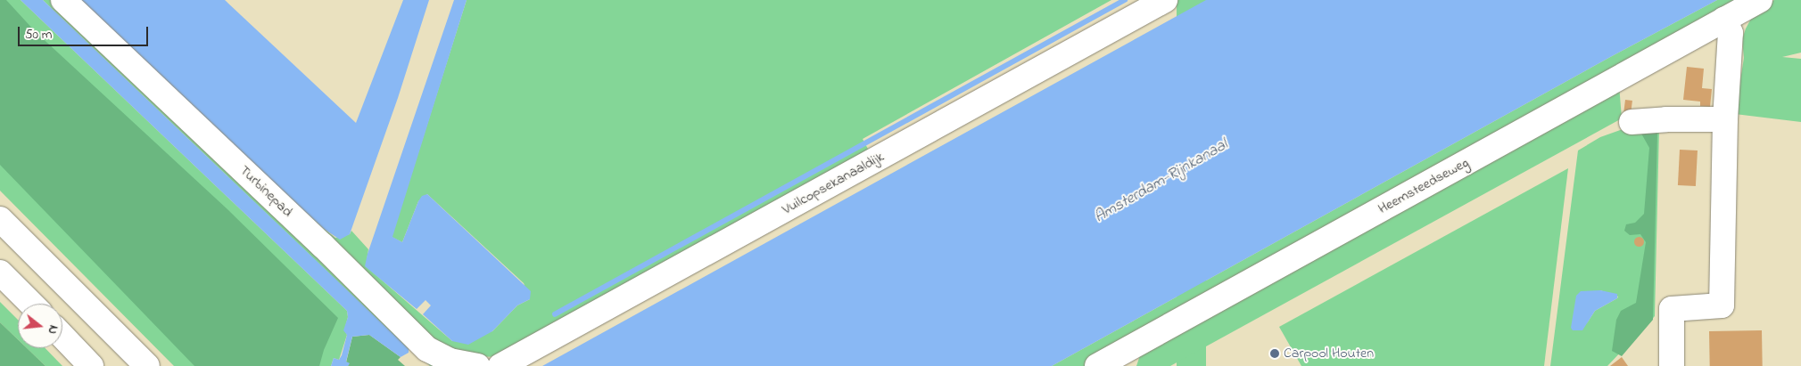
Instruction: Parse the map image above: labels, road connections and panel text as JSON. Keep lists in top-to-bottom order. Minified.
{"streets":{"main road":["Vuilcopsekanaaldijk","Heemsteedseweg","Turbinepad"]},"water":["Amsterdam-Rijnkanaal"],"places":["Carpool Houten"],"scale_bar":"50 m","north":"right"}
